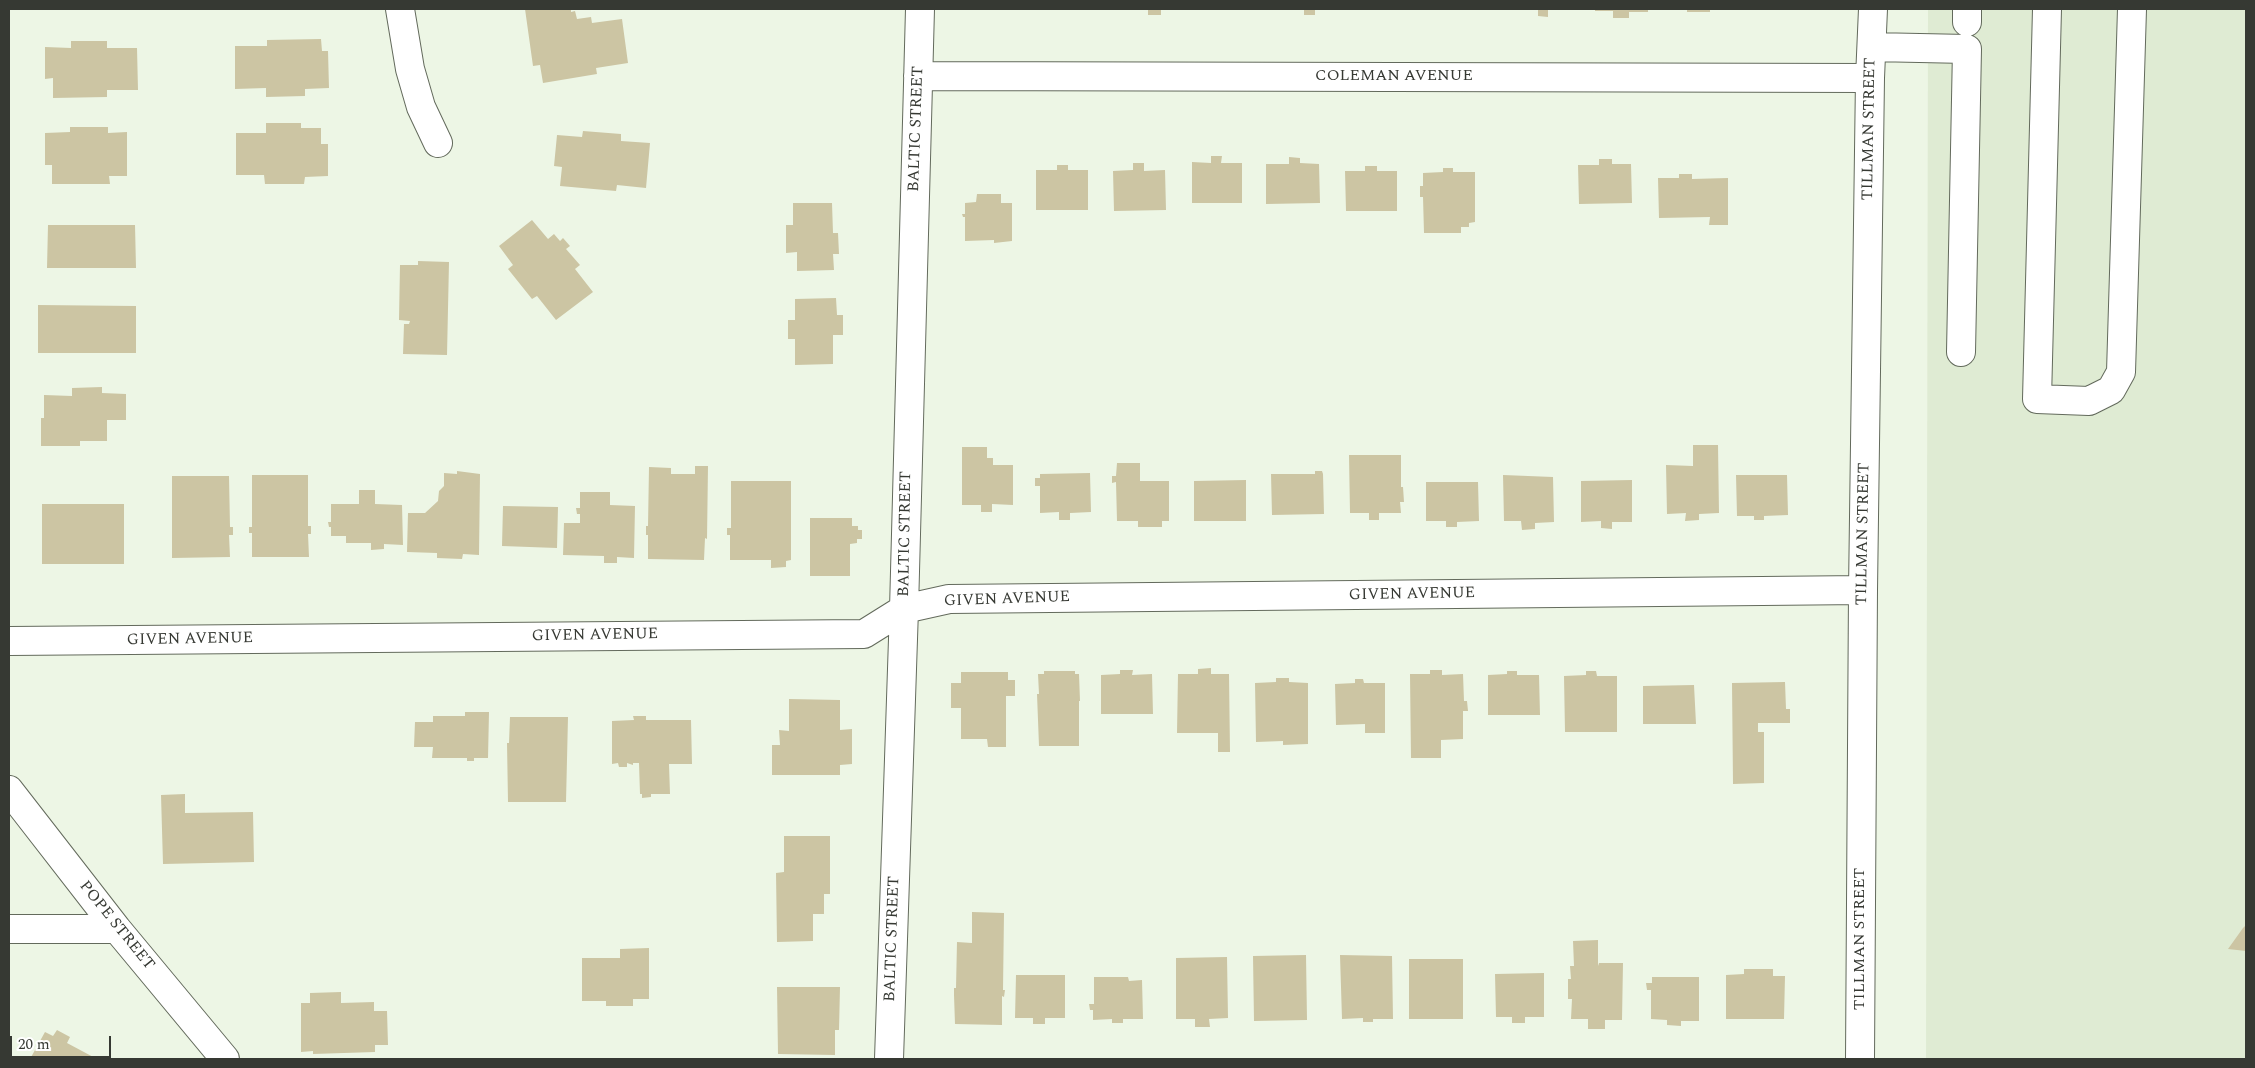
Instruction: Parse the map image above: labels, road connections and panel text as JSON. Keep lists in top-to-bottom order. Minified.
{"streets":{"street":["COLEMAN AVENUE","BALTIC STREET","TILLMAN STREET","GIVEN AVENUE","POPE STREET"]},"crossings":[["COLEMAN AVENUE","BALTIC STREET"],["COLEMAN AVENUE","TILLMAN STREET"],["BALTIC STREET","GIVEN AVENUE"],["TILLMAN STREET","GIVEN AVENUE"]],"scale_bar":"20 m"}
